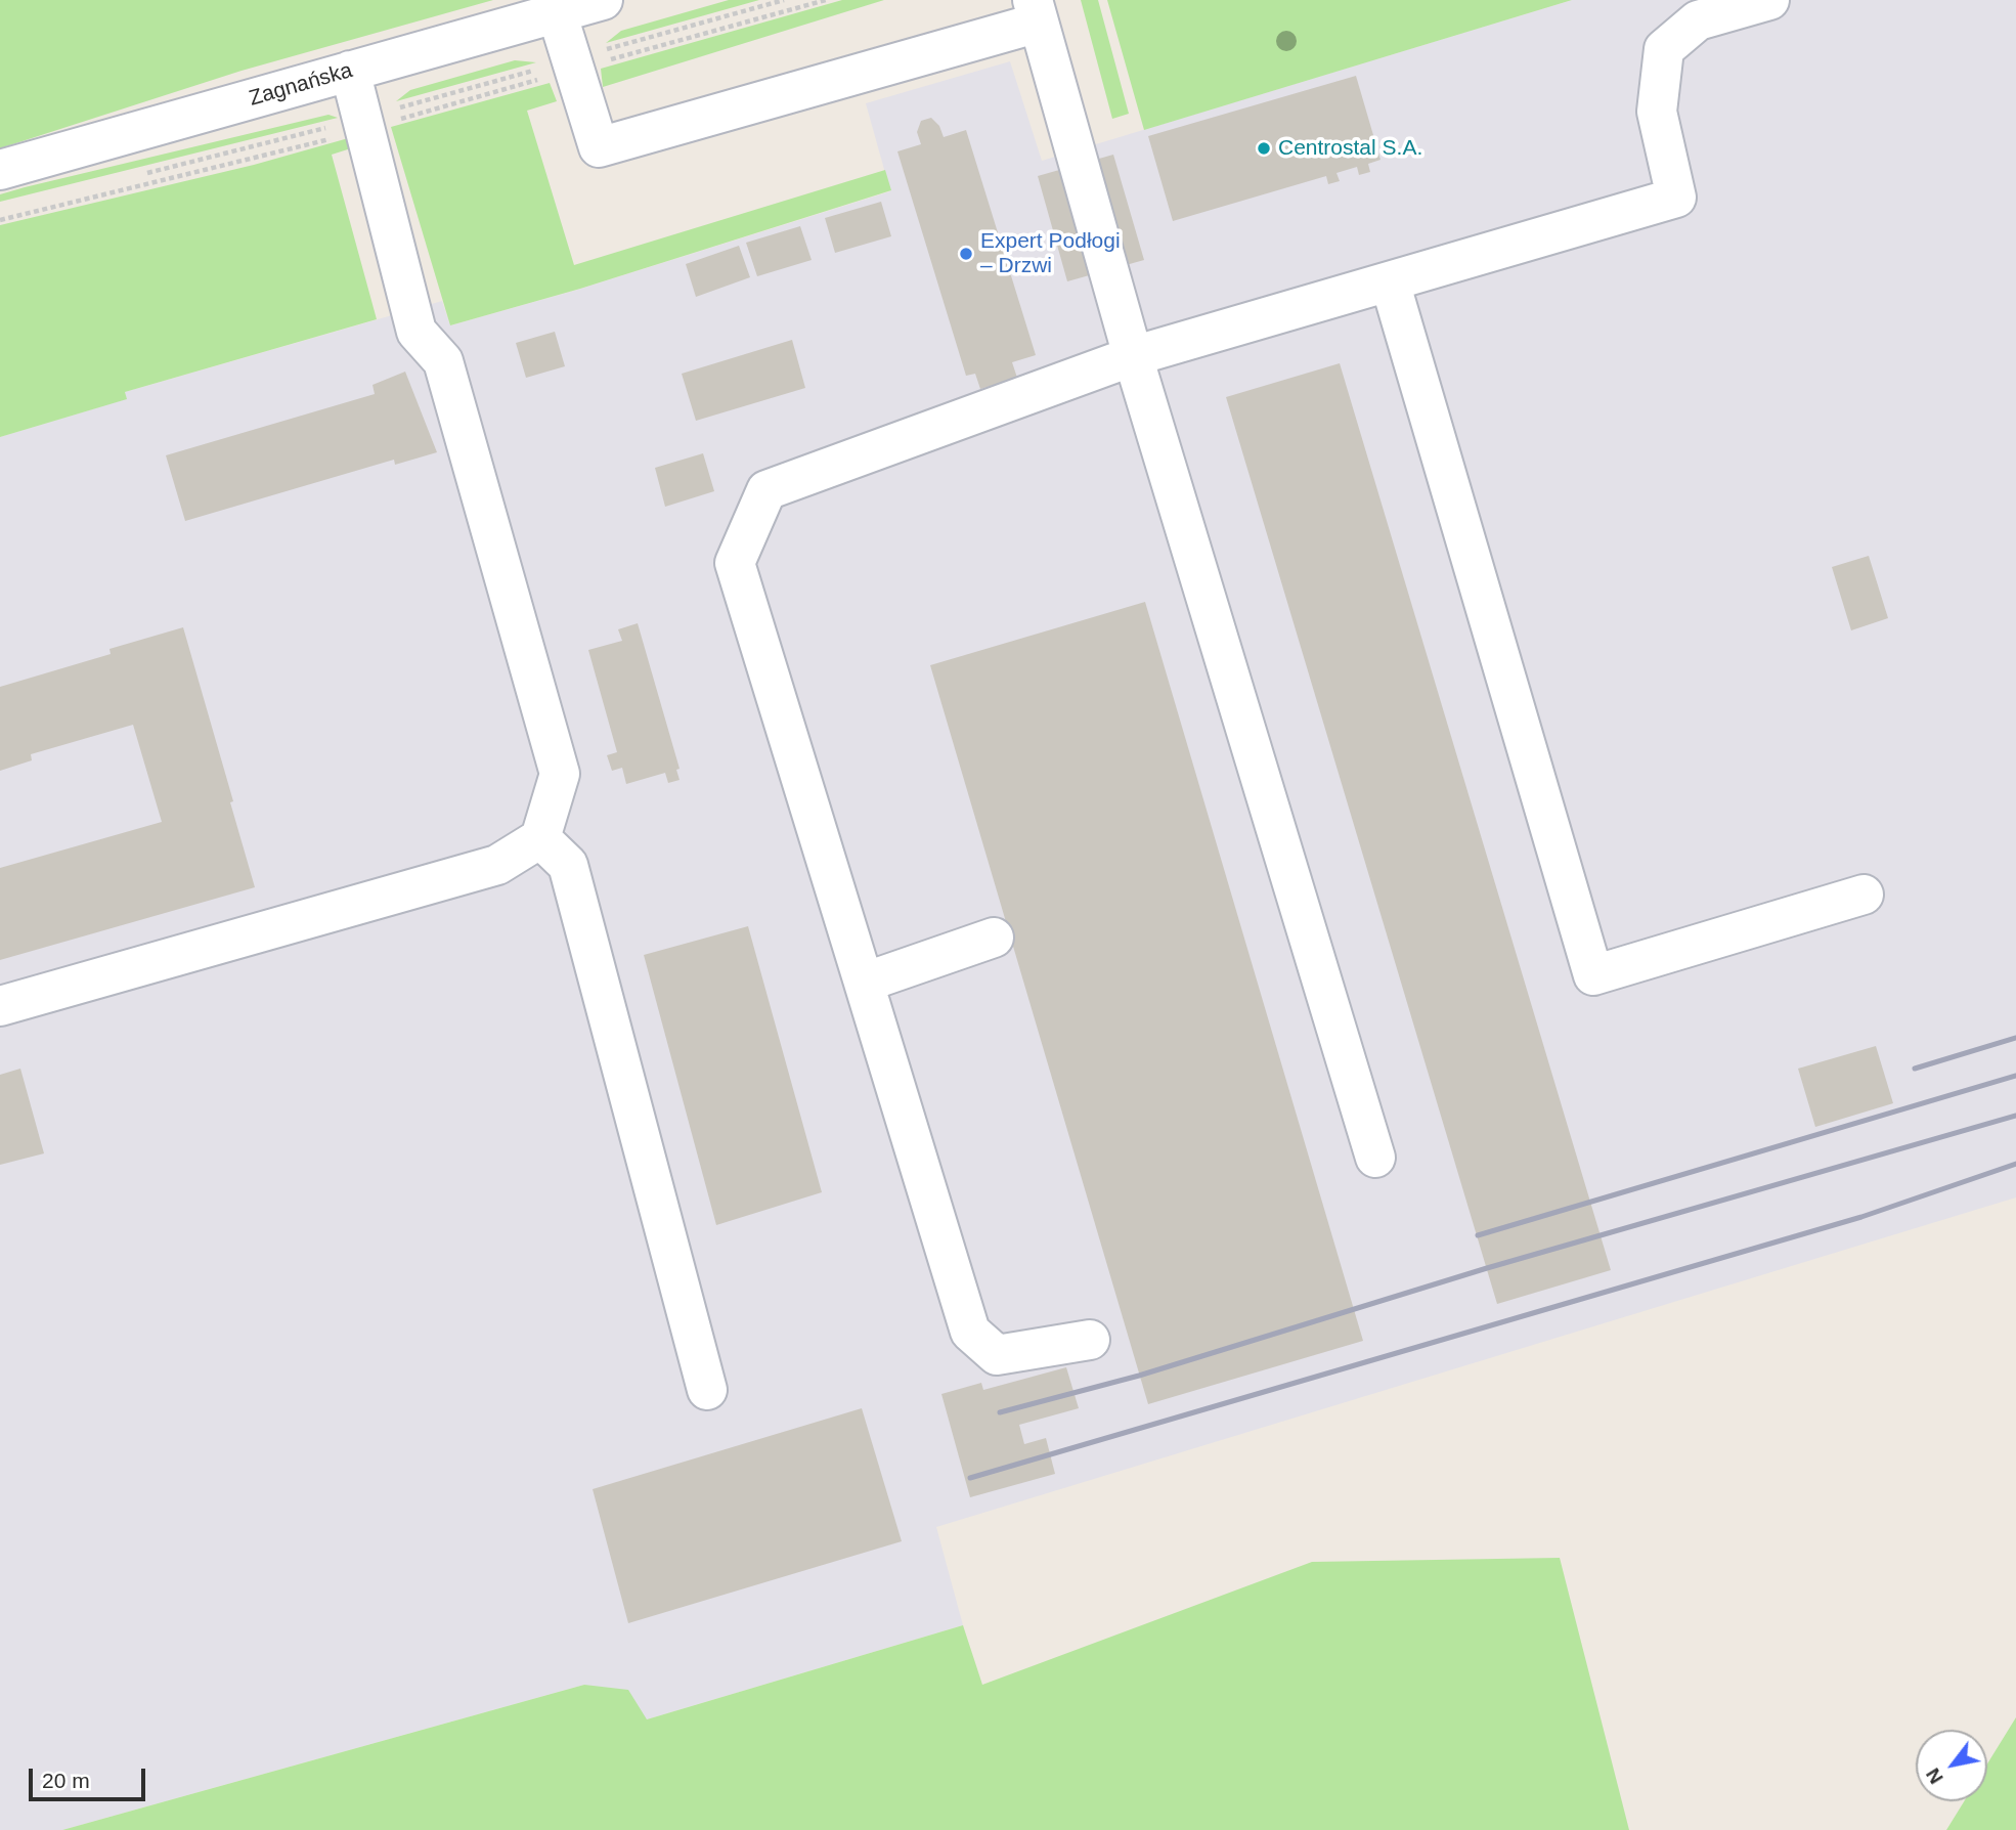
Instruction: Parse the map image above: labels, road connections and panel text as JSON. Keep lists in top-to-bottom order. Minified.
{"streets":{"street":["Zagnańska"]},"places":["Centrostal S.A.","Expert Podłogi – Drzwi"],"scale_bar":"20 m","north":"bottom left"}
